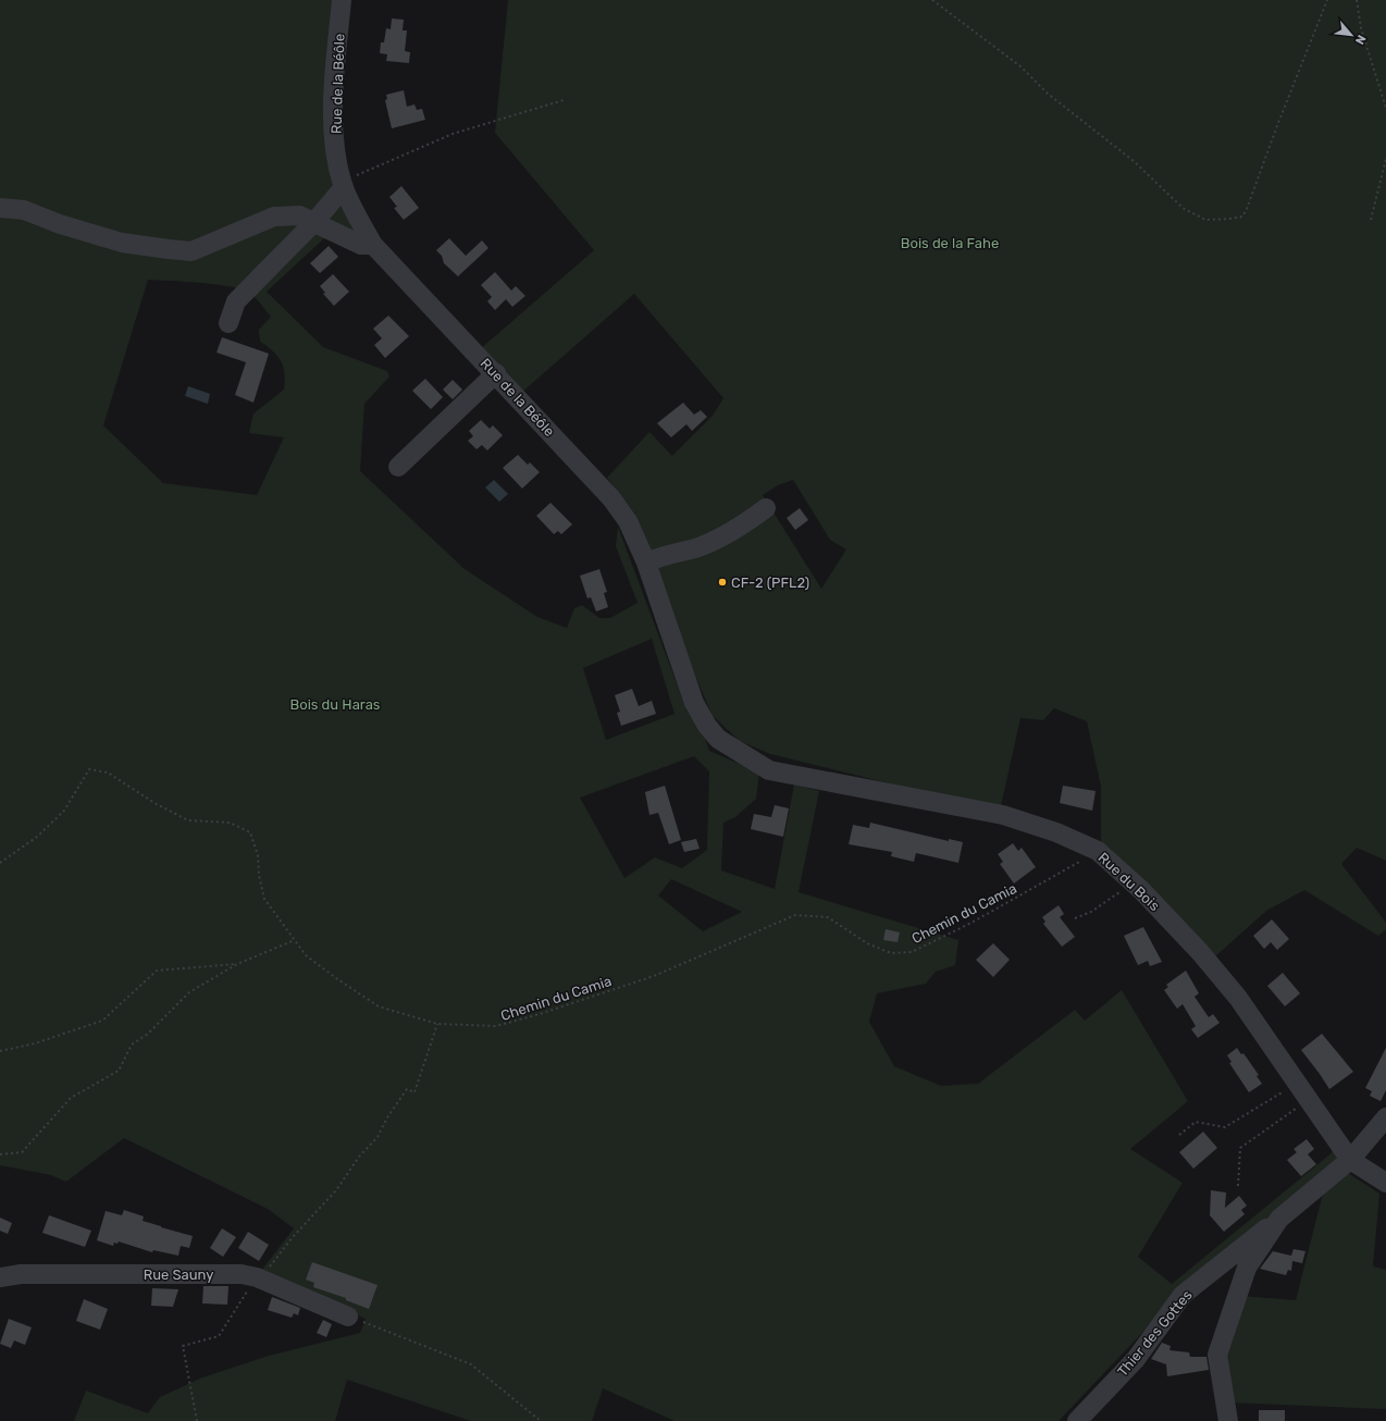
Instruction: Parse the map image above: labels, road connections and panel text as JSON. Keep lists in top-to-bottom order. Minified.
{"streets":{"street":["Rue de la Béôle","Rue du Bois","Rue Sauny","Thier des Gottes"],"path":["Chemin du Camia"]},"crossings":[["Rue de la Béôle","Rue du Bois"],["Rue du Bois","Chemin du Camia"],["Rue du Bois","Thier des Gottes"]],"parks":["Bois de la Fahe","Bois du Haras"],"places":["CF-2 (PFL2)"],"north":"bottom right"}
